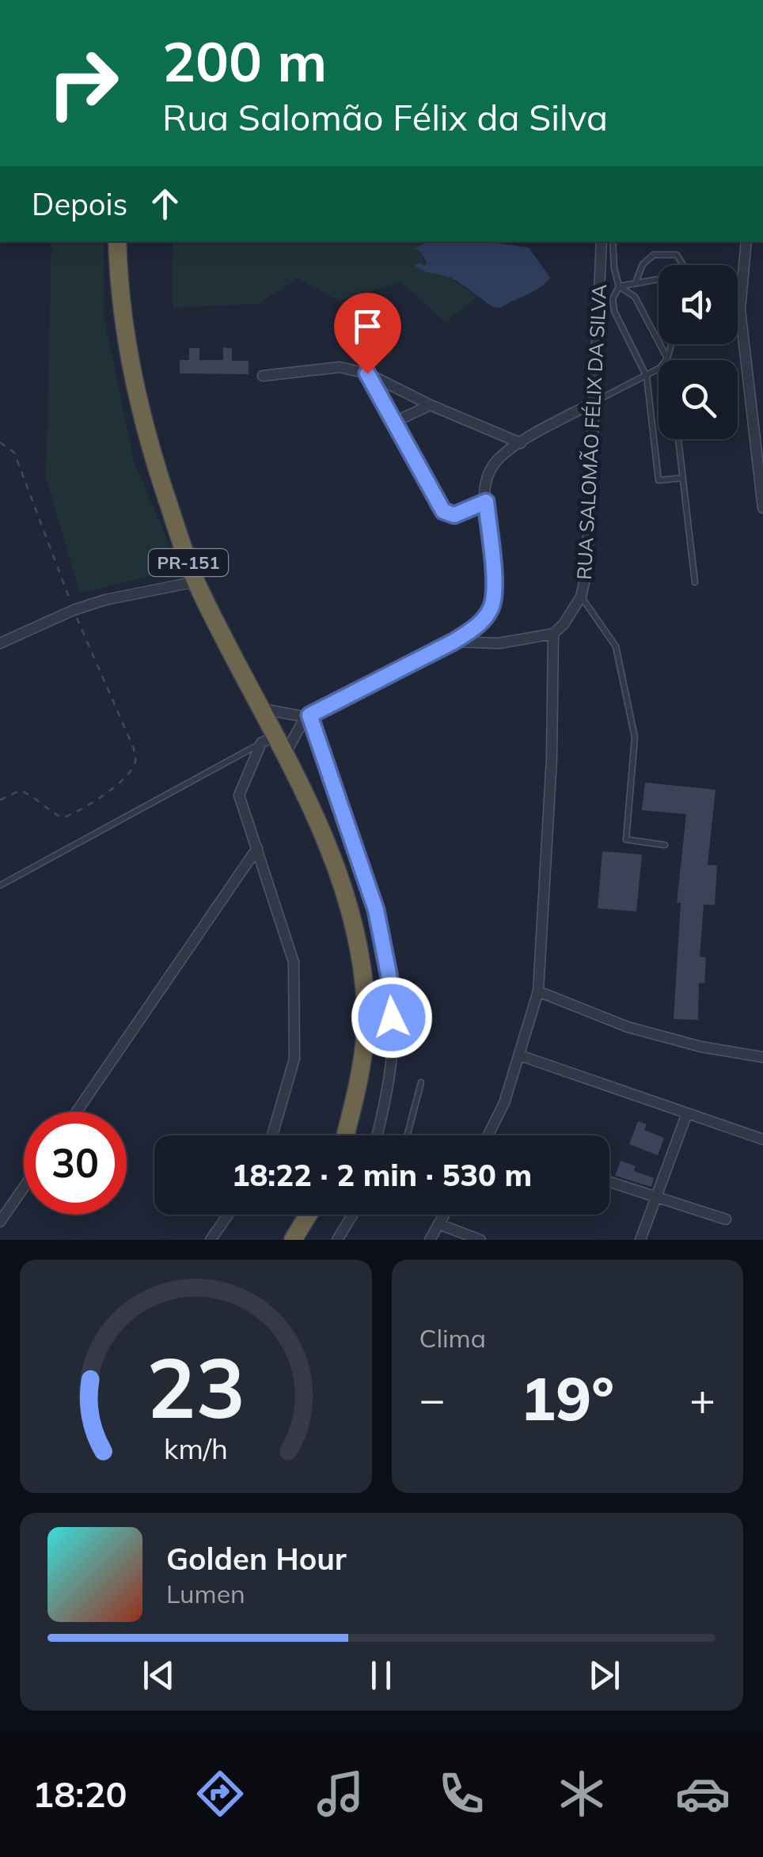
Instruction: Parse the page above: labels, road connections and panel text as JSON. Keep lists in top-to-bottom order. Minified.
{"streets":{"highway":["PR-151"],"street":["RUA SALOMÃO FÉLIX DA SILVA"]},"page":{"turn":["200 m","Rua Salomão Félix da Silva"],"then":"Depois","limit":"30","trip":"18:22 · 2 min · 530 m","tile":"Clima","heat":["−","19°","+"],"song":["Golden Hour","Lumen"],"tabs":"18:20","gauge":["23","km/h"]}}
